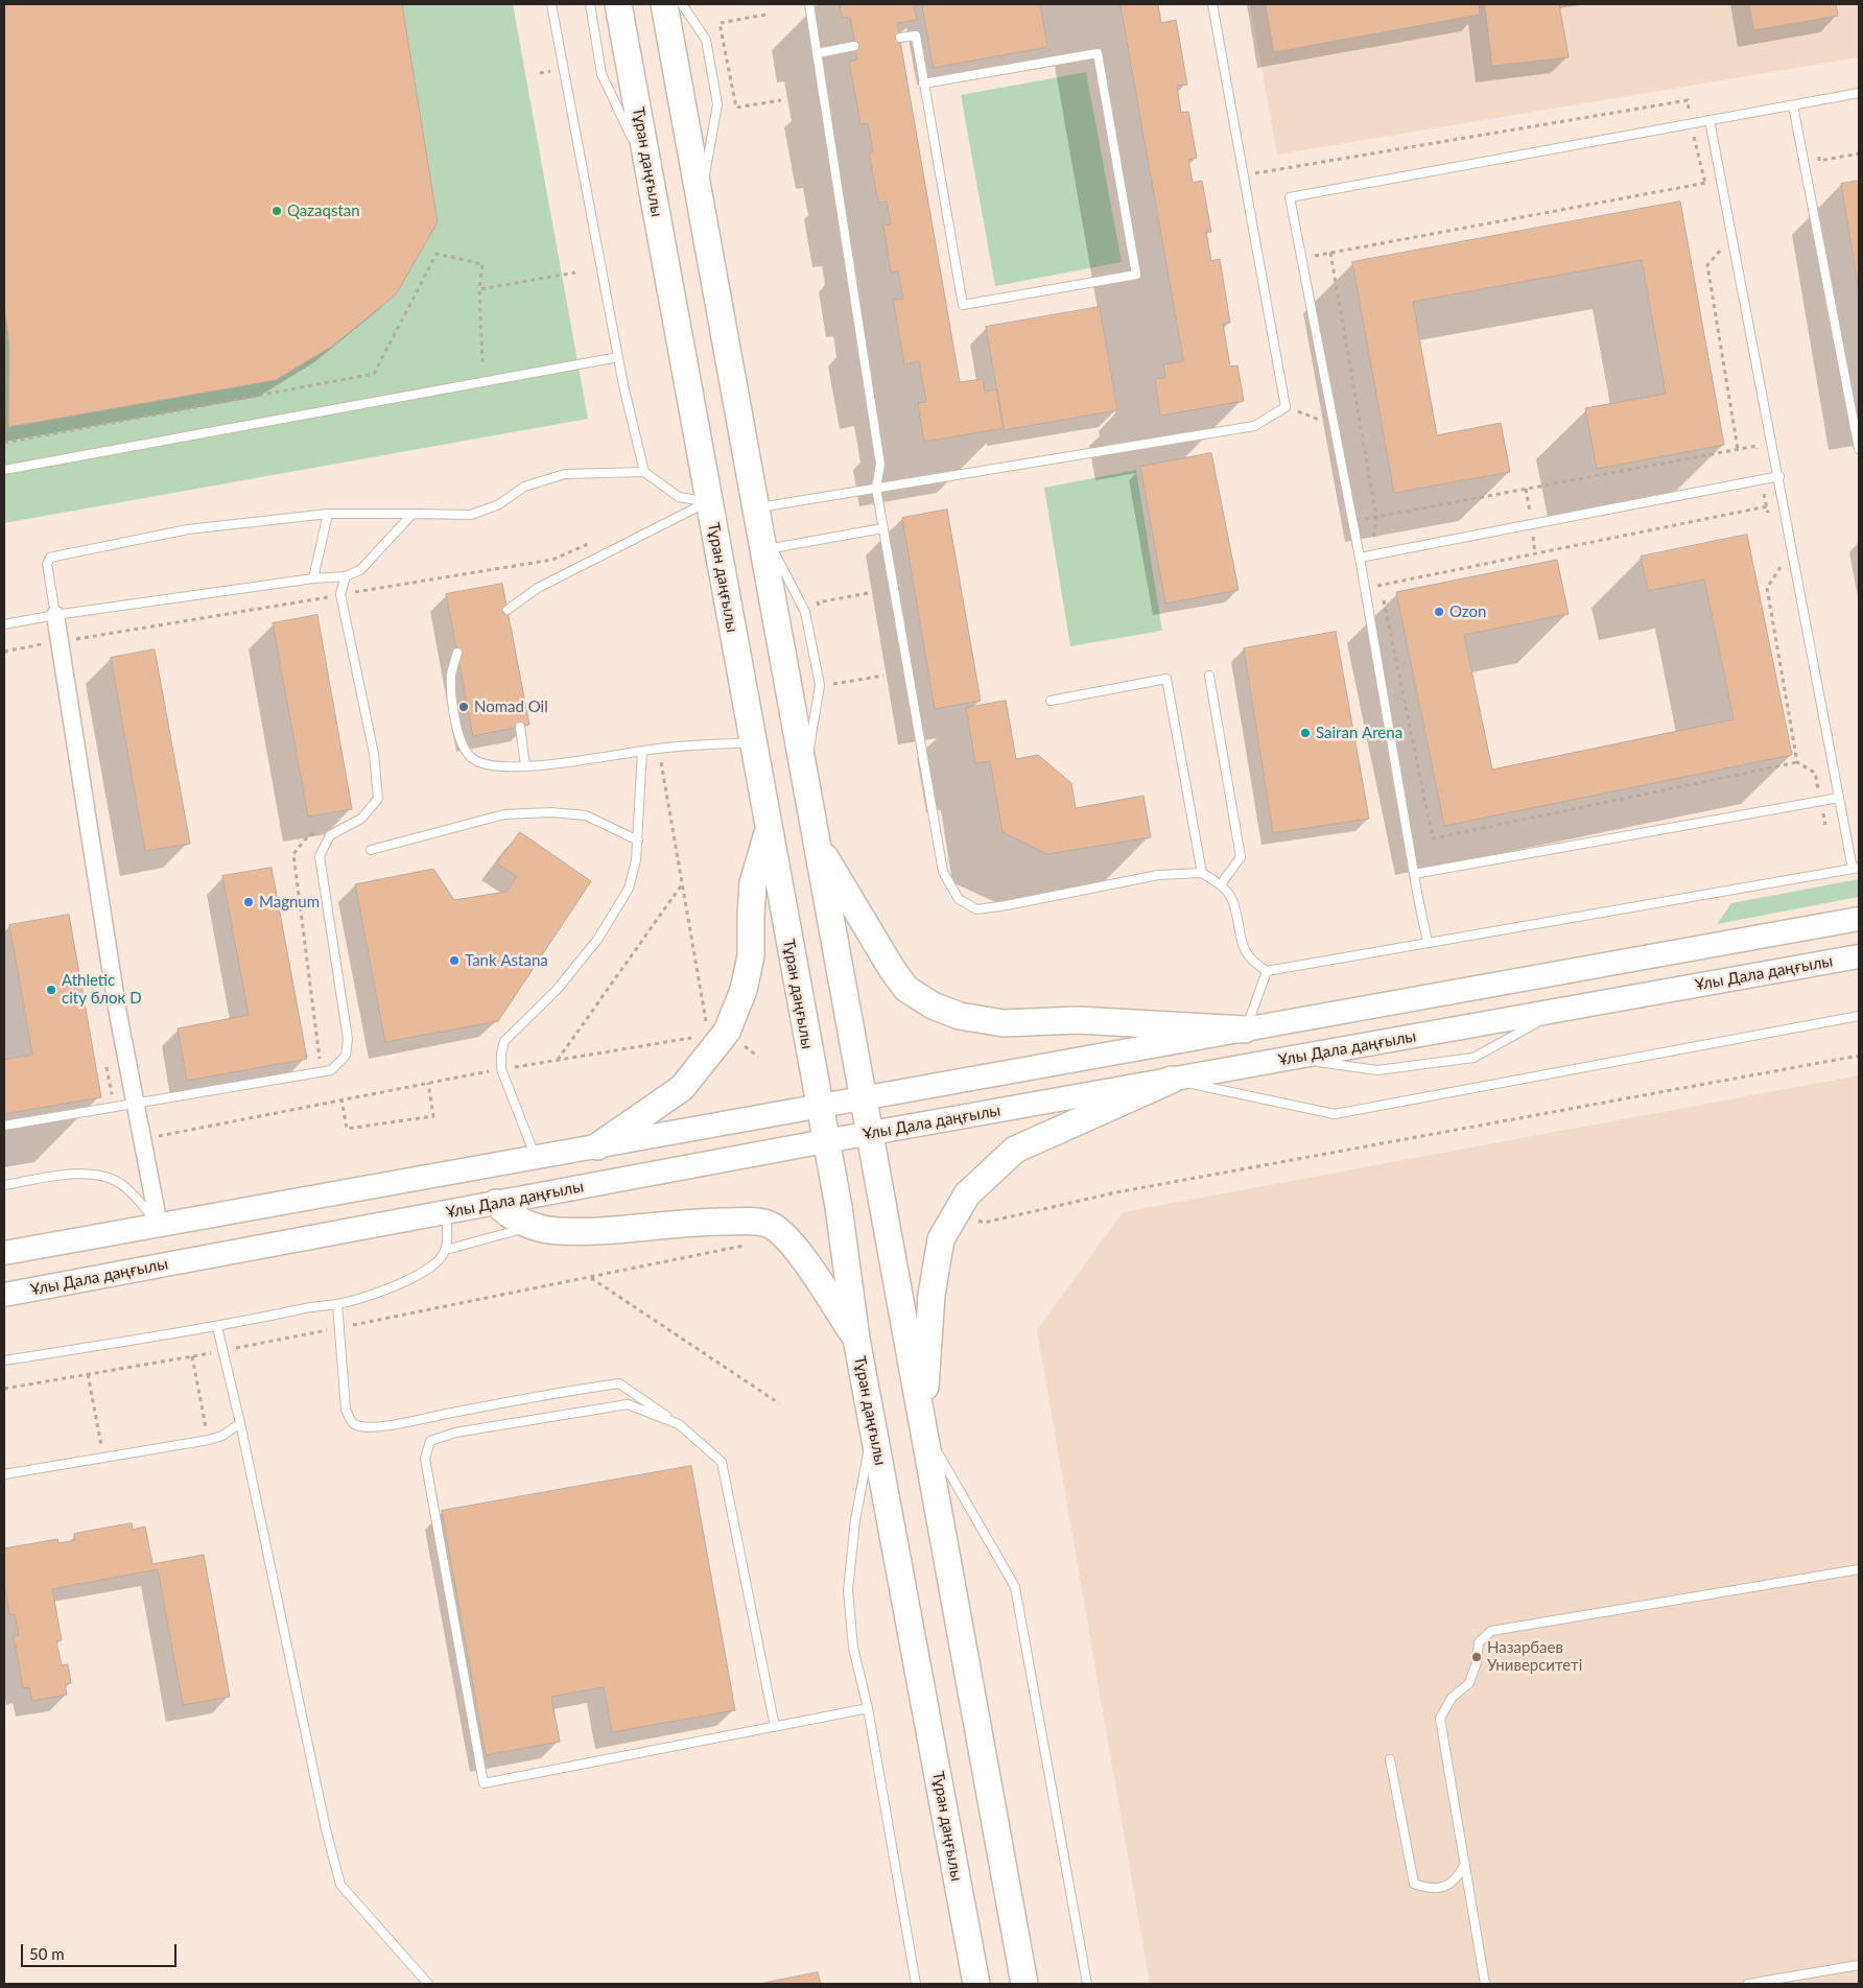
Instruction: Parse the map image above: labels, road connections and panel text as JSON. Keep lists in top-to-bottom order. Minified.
{"streets":{"main road":["Тұран даңғылы","Ұлы Дала даңғылы"]},"crossings":[["Тұран даңғылы","Ұлы Дала даңғылы"]],"places":["Qazaqstan","Ozon","Nomad Oil","Sairan Arena","Magnum","Tank Astana","Athletic city блок D","Назарбаев Университеті"],"scale_bar":"50 m"}
